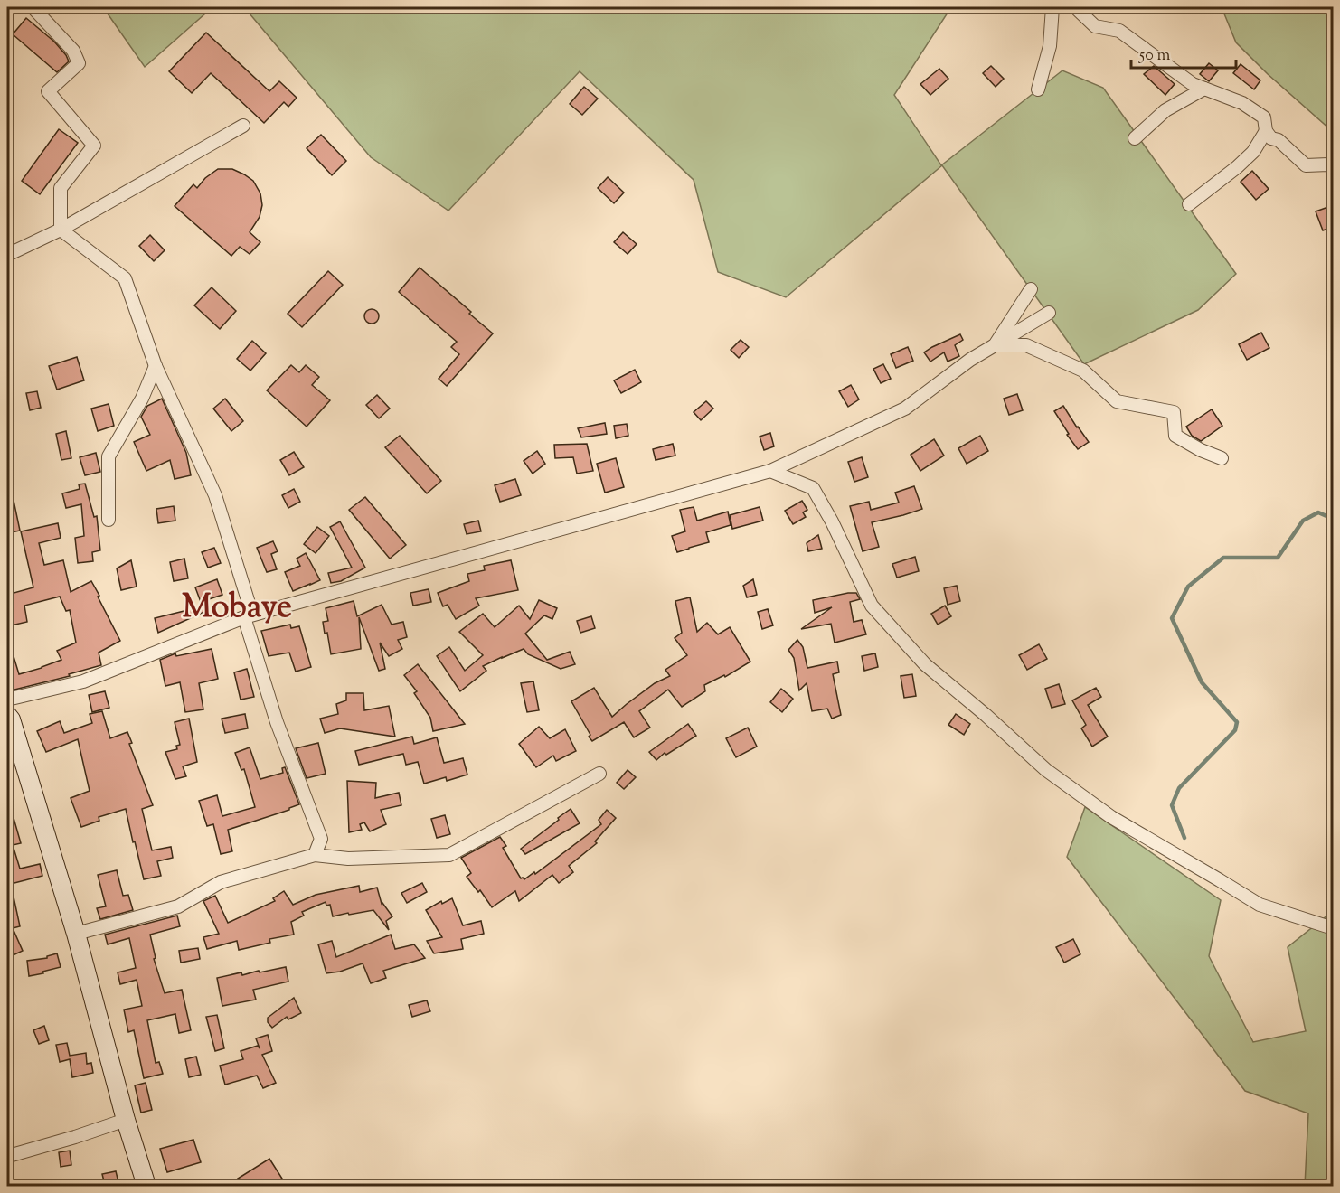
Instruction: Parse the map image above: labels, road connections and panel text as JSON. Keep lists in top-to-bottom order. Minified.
{"districts":["Mobaye"],"scale_bar":"50 m"}
